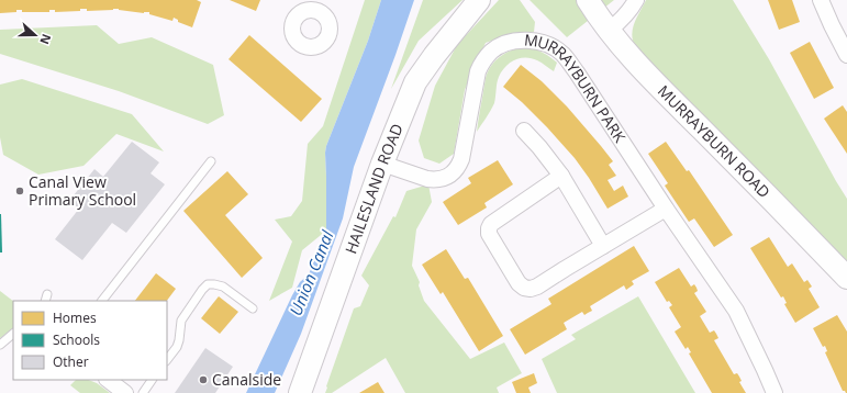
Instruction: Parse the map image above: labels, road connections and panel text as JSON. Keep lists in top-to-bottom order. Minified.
{"streets":{"street":["MURRAYBURN PARK","MURRAYBURN ROAD","HAILESLAND ROAD"]},"crossings":[["MURRAYBURN PARK","HAILESLAND ROAD"]],"water":["Union Canal"],"places":["Canal View Primary School","Canalside"],"legend":["Homes","Schools","Other"],"north":"right"}
